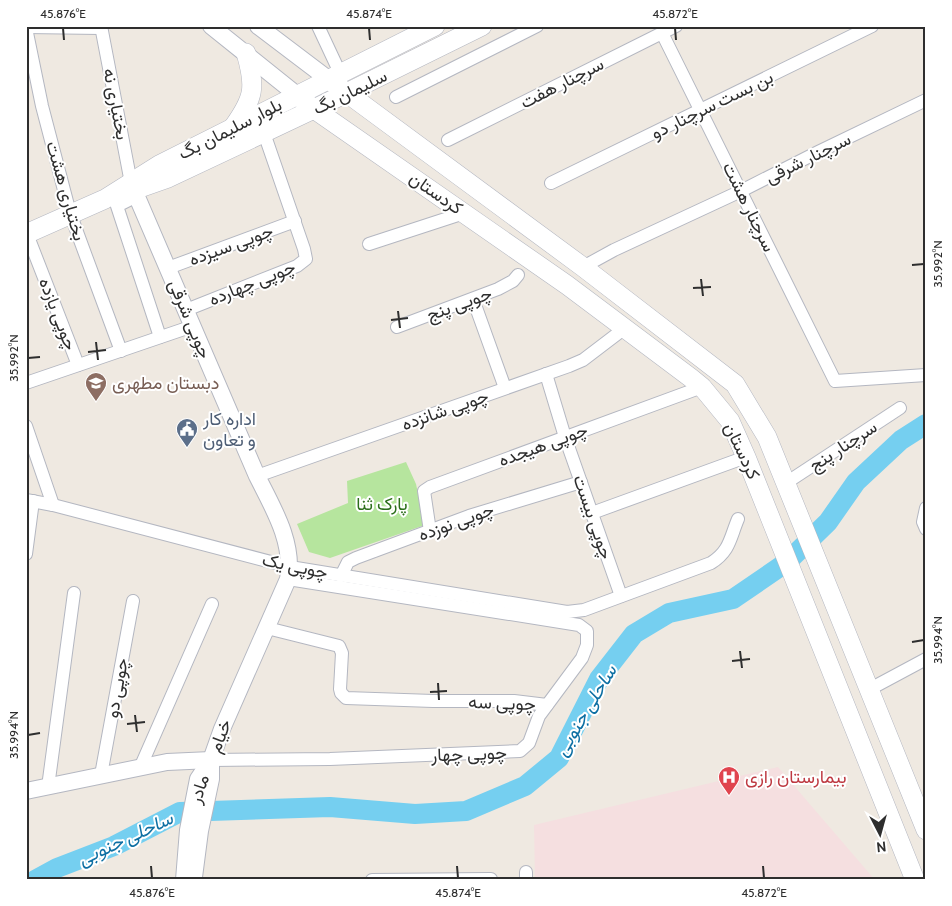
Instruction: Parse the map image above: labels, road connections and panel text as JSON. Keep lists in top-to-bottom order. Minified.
{"streets":{"main road":["سلیمان بگ","بلوار سلیمان بگ","کردستان"],"street":["سرچنار هفت","بختیاری نه","بن بست سرچنار دو","سرچنار شرقی","بختیاری هشت","سرچنار هشت","چوپی سیزده","چوپی چهارده","چوپی پنج","چوپی یازده","چوپی شرقی","چوپی شانزده","چوپی هیجده","سرچنار پنج","چوپی بیست","چوپی نوزده","چوپی یک","چوپی دو","چوپی سه","خیام","چوپی چهار","مادر"]},"crossings":[["سرچنار هفت","سرچنار هشت"],["سلیمان بگ","بختیاری نه"],["سلیمان بگ","بلوار سلیمان بگ"],["سلیمان بگ","کردستان"],["سلیمان بگ","چوپی چهارده"],["سلیمان بگ","چوپی شرقی"],["بختیاری نه","بلوار سلیمان بگ"],["بختیاری نه","چوپی شرقی"],["بن بست سرچنار دو","سرچنار هشت"],["بلوار سلیمان بگ","بختیاری هشت"],["بلوار سلیمان بگ","کردستان"],["بلوار سلیمان بگ","چوپی یازده"],["بلوار سلیمان بگ","چوپی شرقی"],["سرچنار شرقی","کردستان"],["سرچنار شرقی","سرچنار هشت"],["کردستان","چوپی شانزده"],["کردستان","چوپی هیجده"],["کردستان","سرچنار پنج"],["چوپی سیزده","چوپی چهارده"],["چوپی سیزده","چوپی شرقی"],["چوپی چهارده","چوپی شرقی"],["چوپی شرقی","چوپی شانزده"],["چوپی شرقی","چوپی یک"],["چوپی شرقی","خیام"],["چوپی شرقی","چوپی چهار"],["چوپی شانزده","چوپی بیست"],["چوپی هیجده","چوپی بیست"],["چوپی هیجده","چوپی نوزده"],["چوپی بیست","چوپی نوزده"],["چوپی بیست","چوپی یک"],["چوپی نوزده","چوپی یک"],["چوپی یک","خیام"],["چوپی یک","چوپی چهار"],["چوپی دو","خیام"],["چوپی سه","خیام"],["چوپی سه","چوپی چهار"],["خیام","چوپی چهار"],["خیام","مادر"],["چوپی چهار","مادر"]],"water":["ساحلی جنوبی"],"parks":["پارک ثنا"],"places":{"school or university":["دبستان مطهری"],"public building":["اداره کار و تعاون"],"hospital":["بیمارستان رازی"]},"north":"bottom","coordinates":["45.876°E","45.874°E","45.872°E","35.992°N","35.994°N"]}
